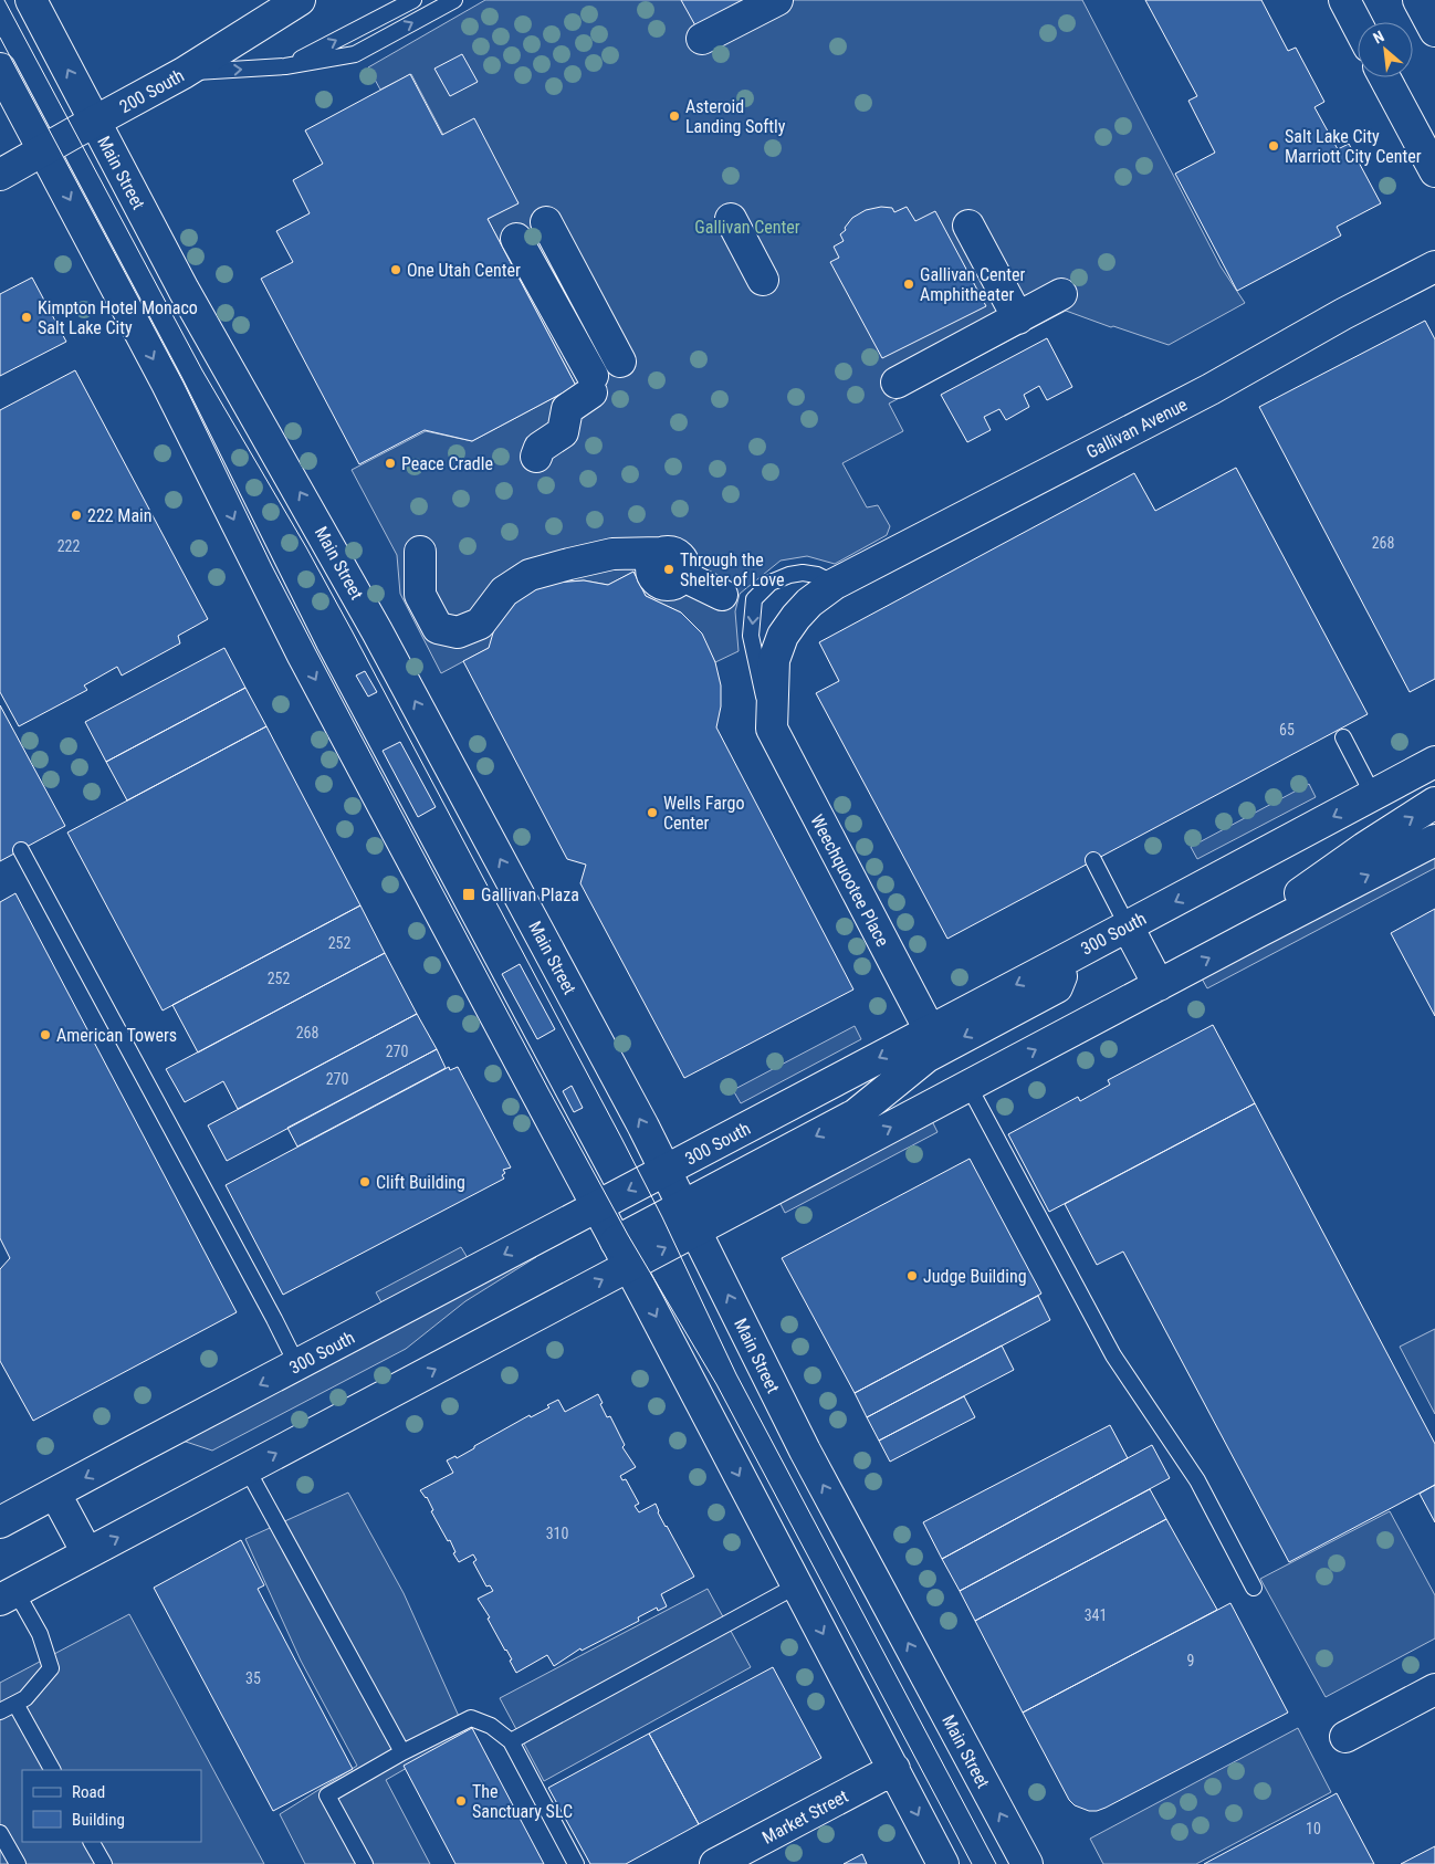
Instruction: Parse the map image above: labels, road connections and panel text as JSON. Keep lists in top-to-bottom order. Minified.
{"streets":{"street":["200 South","Main Street","Gallivan Avenue","Weechquootee Place","300 South","Market Street"]},"crossings":[["200 South","Main Street"],["Main Street","300 South"],["Gallivan Avenue","Weechquootee Place"],["Weechquootee Place","300 South"]],"parks":["Gallivan Center"],"places":{"other":["Asteroid Landing Softly","Salt Lake City Marriott City Center","One Utah Center","Gallivan Center Amphitheater","Kimpton Hotel Monaco Salt Lake City","Peace Cradle","222 Main","Through the Shelter of Love","Wells Fargo Center","American Towers","Clift Building","Judge Building","The Sanctuary SLC"],"transit":["Gallivan Plaza"]},"house_numbers":["268","222","65","252","252","268","270","270","310","341","9","35","10"],"legend":["Road","Building"],"north":"top left"}
